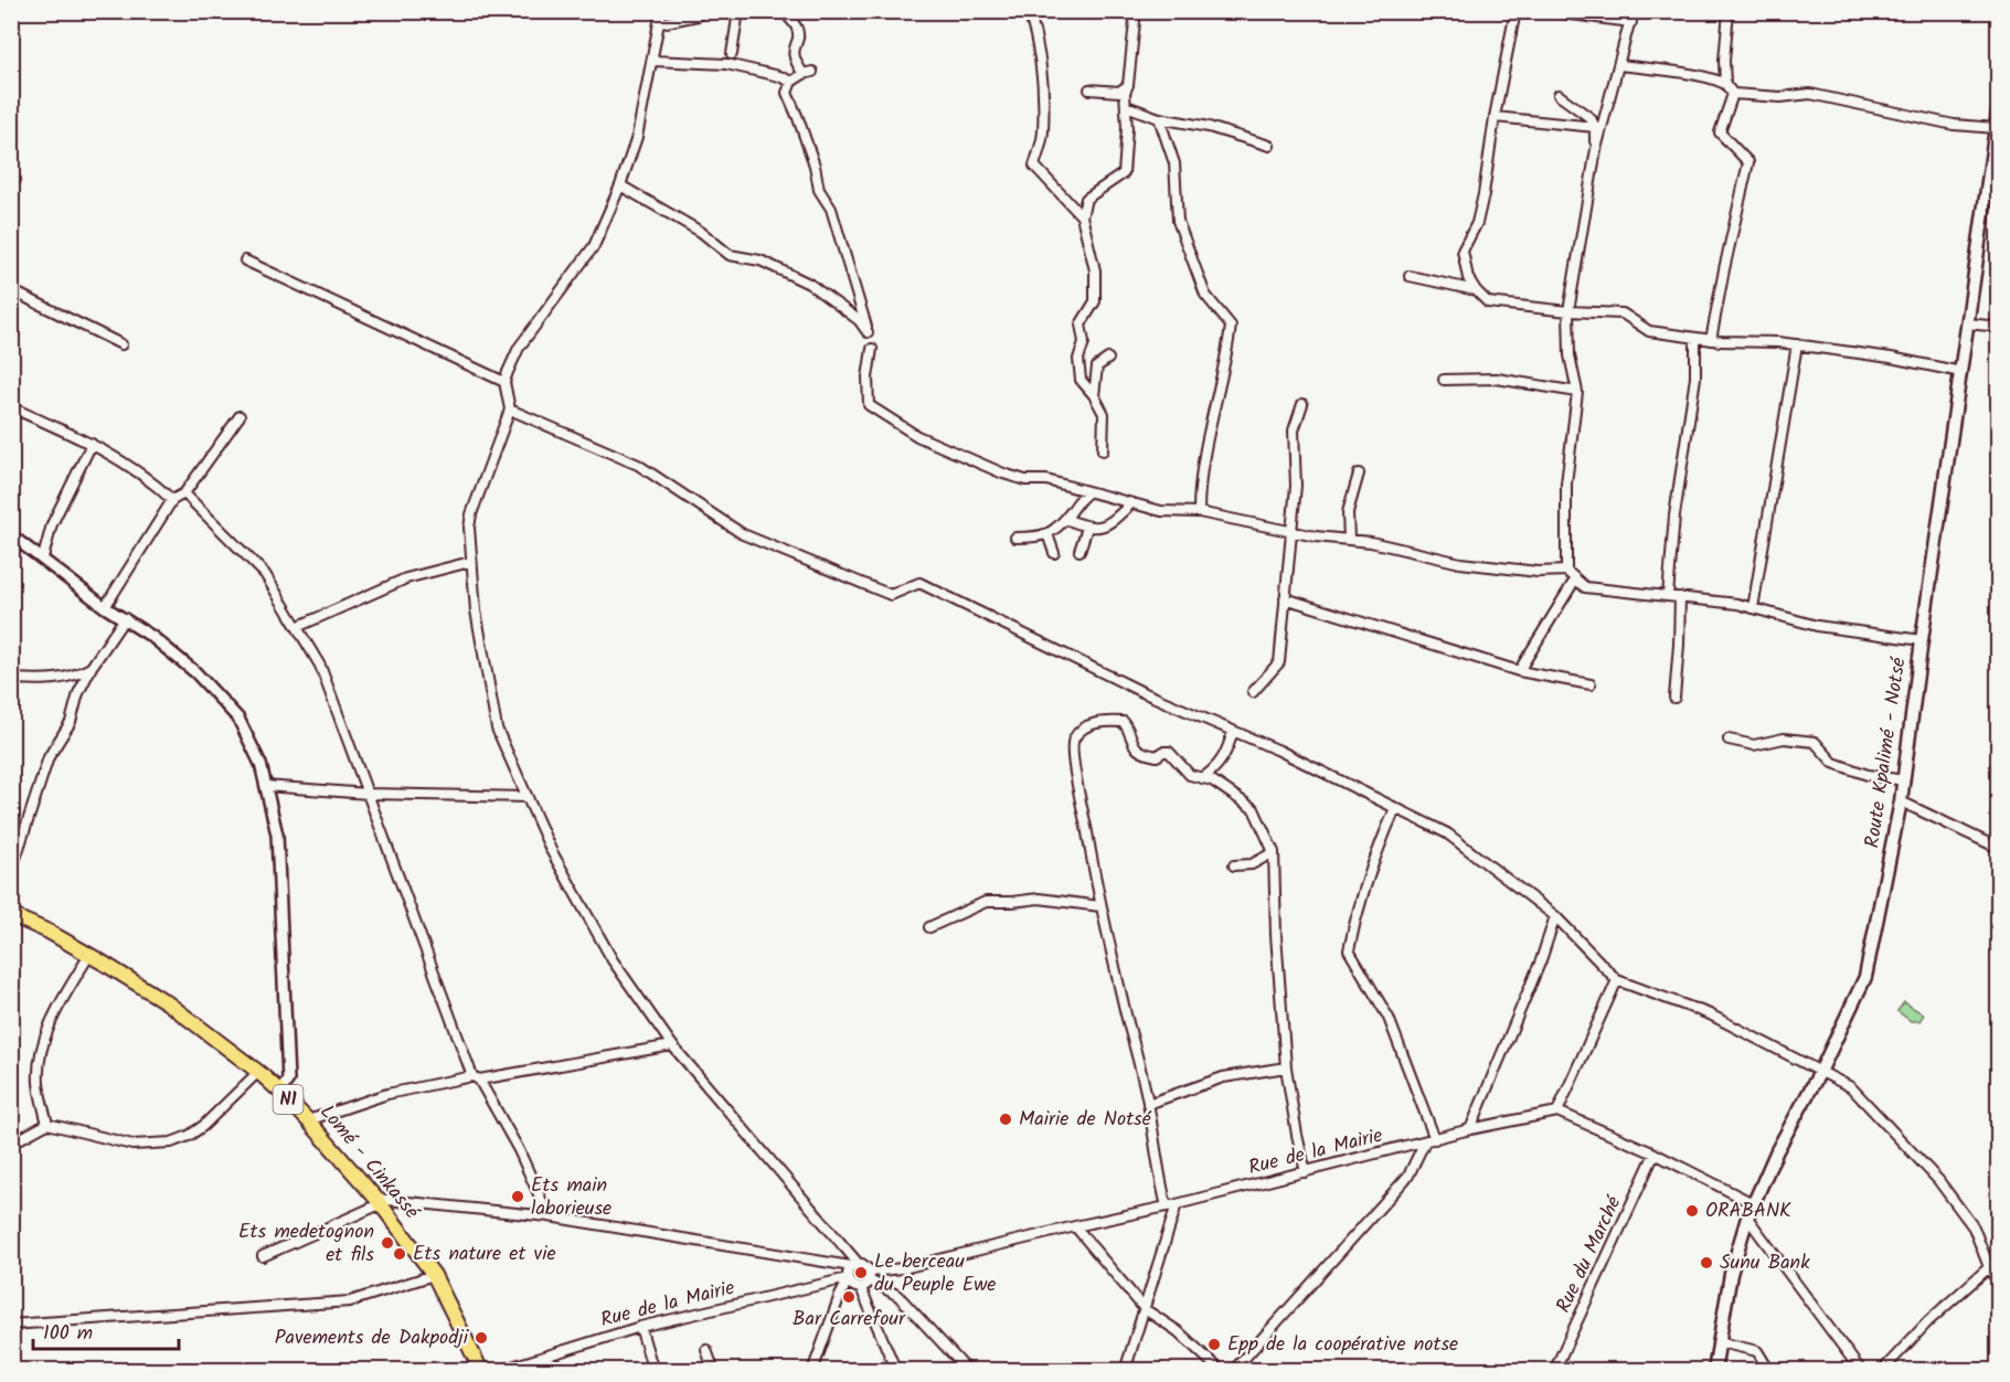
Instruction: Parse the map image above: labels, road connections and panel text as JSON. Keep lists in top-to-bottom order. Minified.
{"streets":{"highway":["N1","Lomé - Cinkassé"],"main road":["Route Kpalimé - Notsé"],"street":["Rue de la Mairie","Rue du Marché"]},"places":["Mairie de Notsé","Ets main laborieuse","ORABANK","Ets medetognon et fils","Ets nature et vie","Sunu Bank","Le berceau du Peuple Ewe","Bar Carrefour","Pavements de Dakpodji","Epp de la coopérative notse"],"scale_bar":"100 m"}
